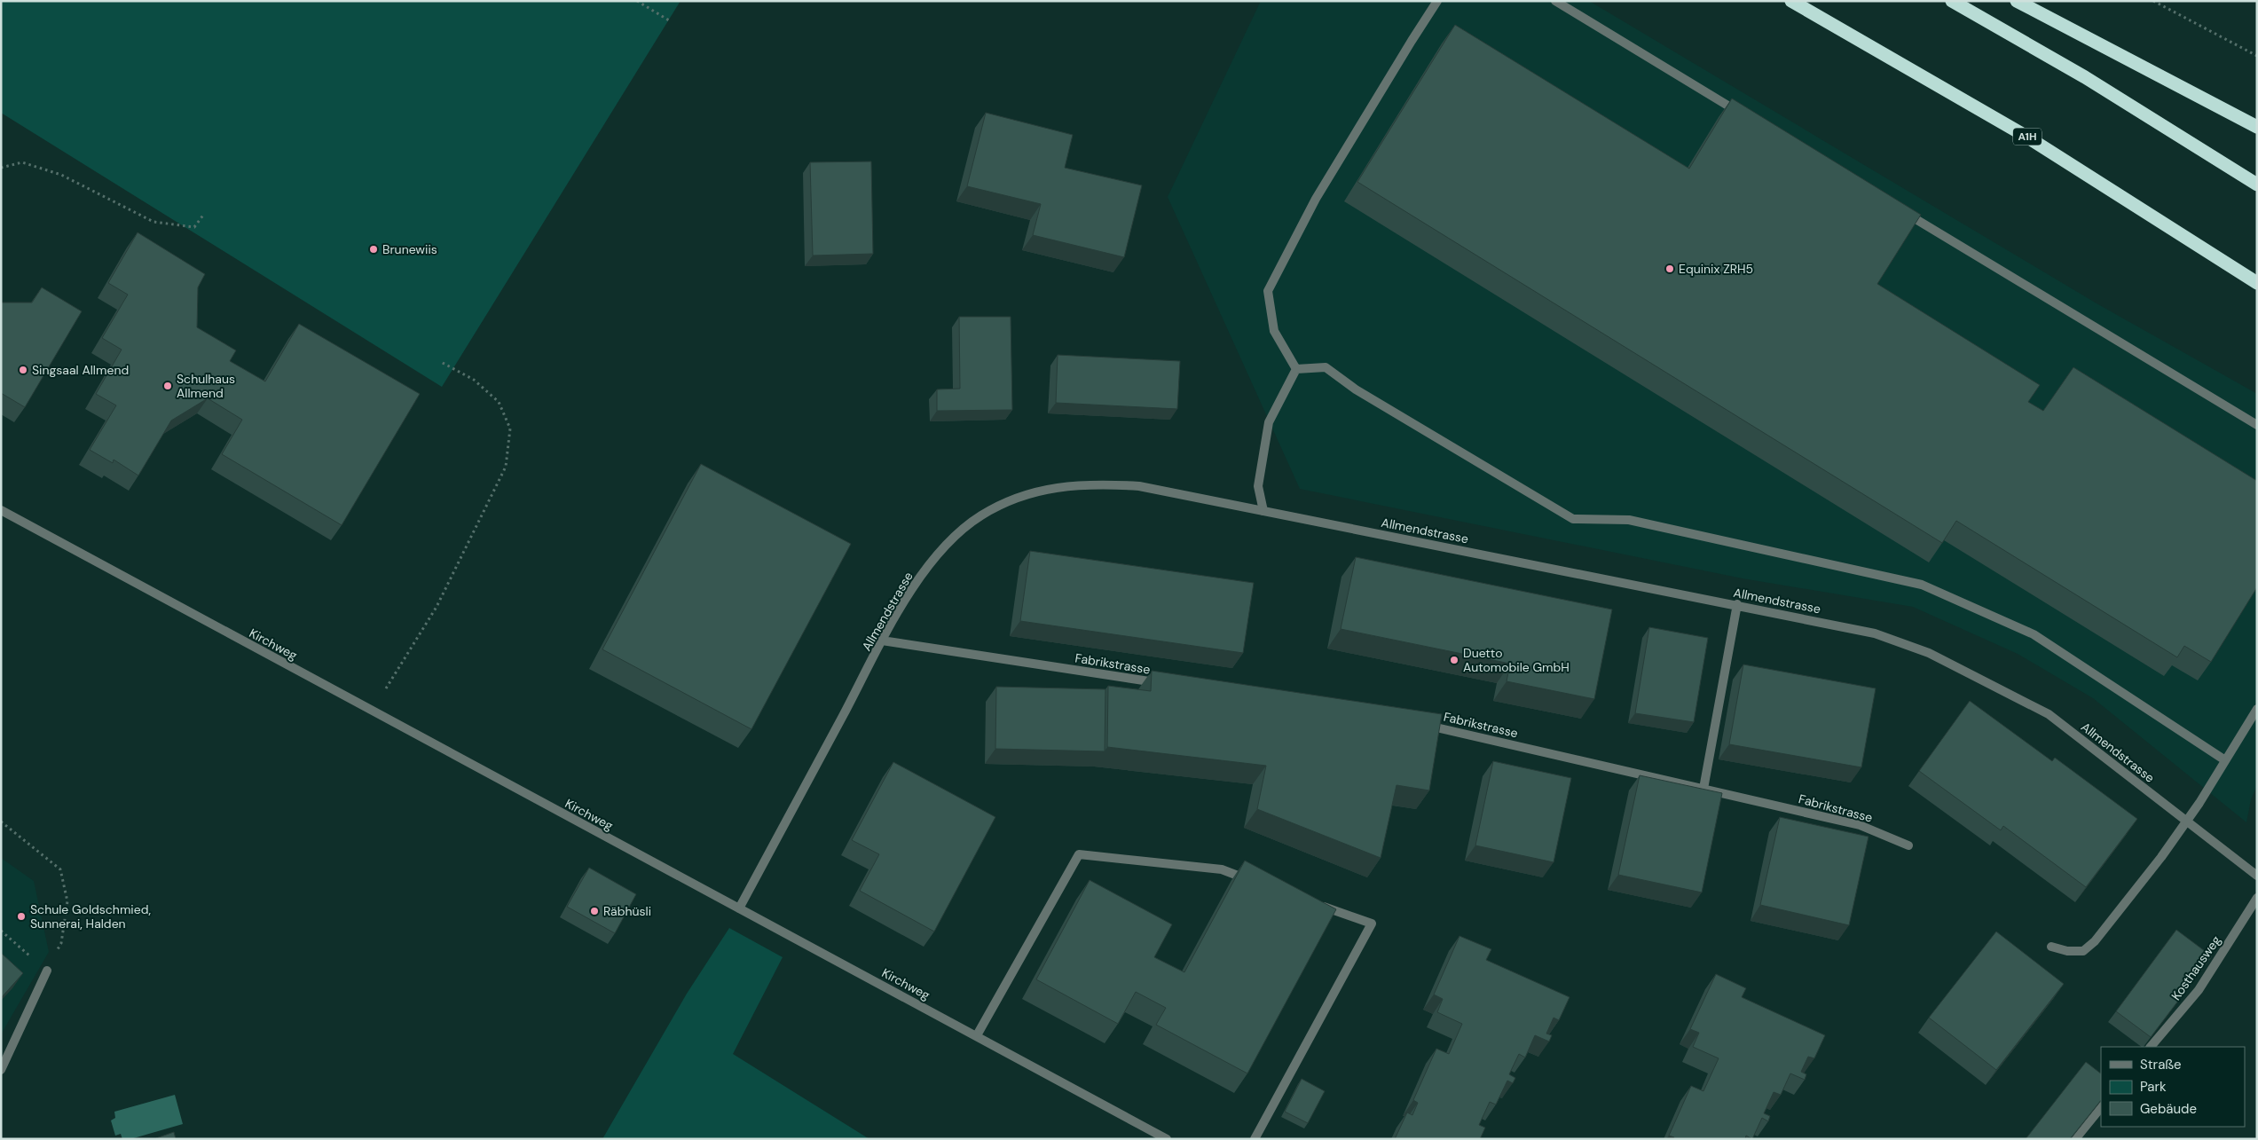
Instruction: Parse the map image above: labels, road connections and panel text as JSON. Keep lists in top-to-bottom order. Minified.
{"streets":{"highway":["A1H"],"street":["Allmendstrasse","Kirchweg","Fabrikstrasse","Kosthausweg"]},"crossings":[["Allmendstrasse","Kirchweg"],["Allmendstrasse","Fabrikstrasse"]],"places":["Brunewiis","Equinix ZRH5","Singsaal Allmend","Schulhaus Allmend","Duetto Automobile GmbH","Räbhüsli","Schule Goldschmied, Sunnerai, Halden"],"legend":["Straße","Park","Gebäude"]}
